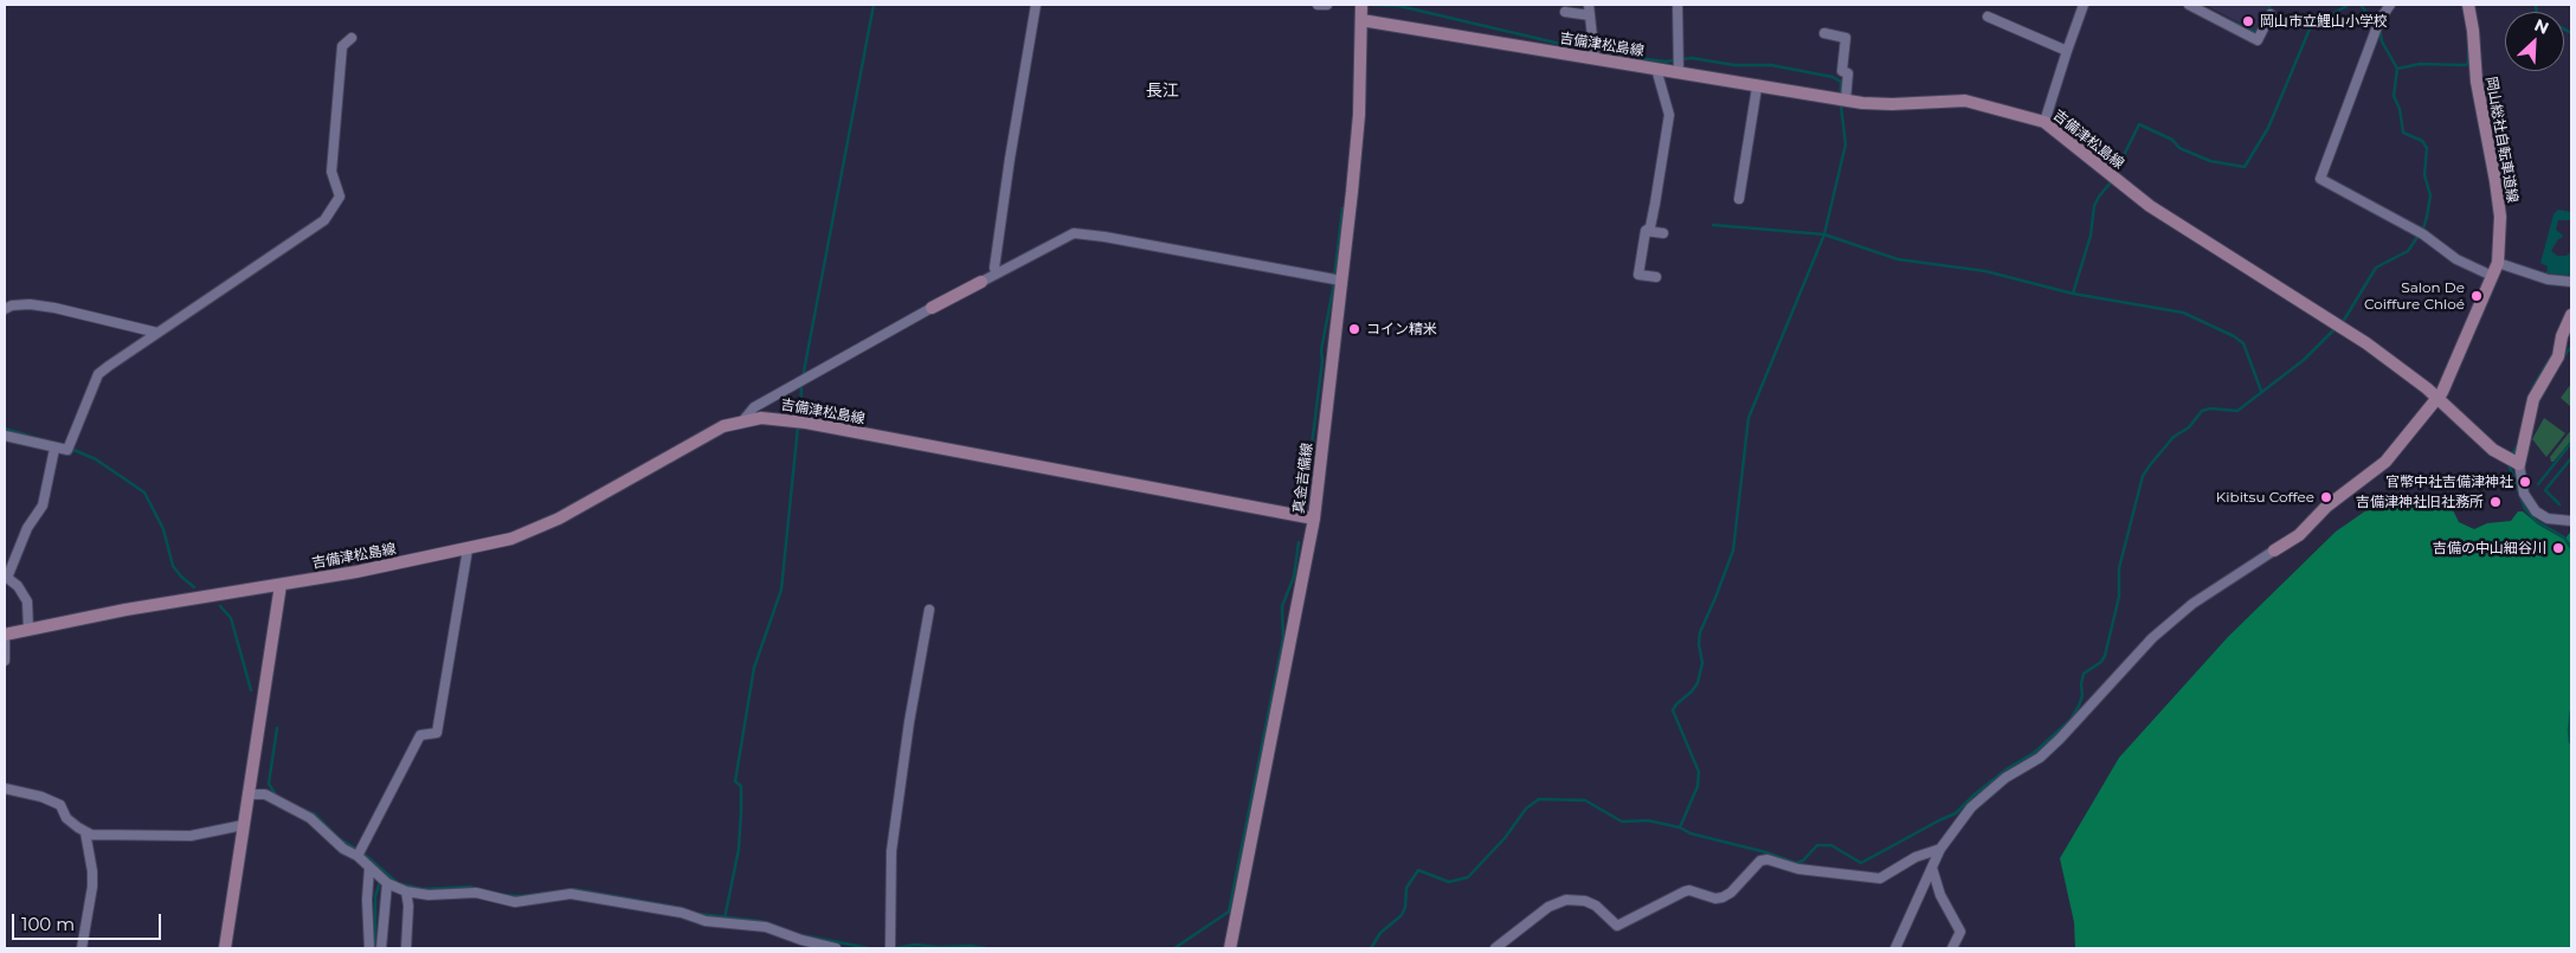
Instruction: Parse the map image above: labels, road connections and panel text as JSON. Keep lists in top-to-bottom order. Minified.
{"streets":{"main road":["吉備津松島線","岡山総社自転車道線","真金吉備線"]},"crossings":[["吉備津松島線","岡山総社自転車道線"],["吉備津松島線","真金吉備線"]],"districts":["長江"],"places":["岡山市立鯉山小学校","Salon De Coiffure Chloé","コイン精米","官幣中社吉備津神社","Kibitsu Coffee","吉備津神社旧社務所","吉備の中山細谷川"],"scale_bar":"100 m","north":"top right"}
